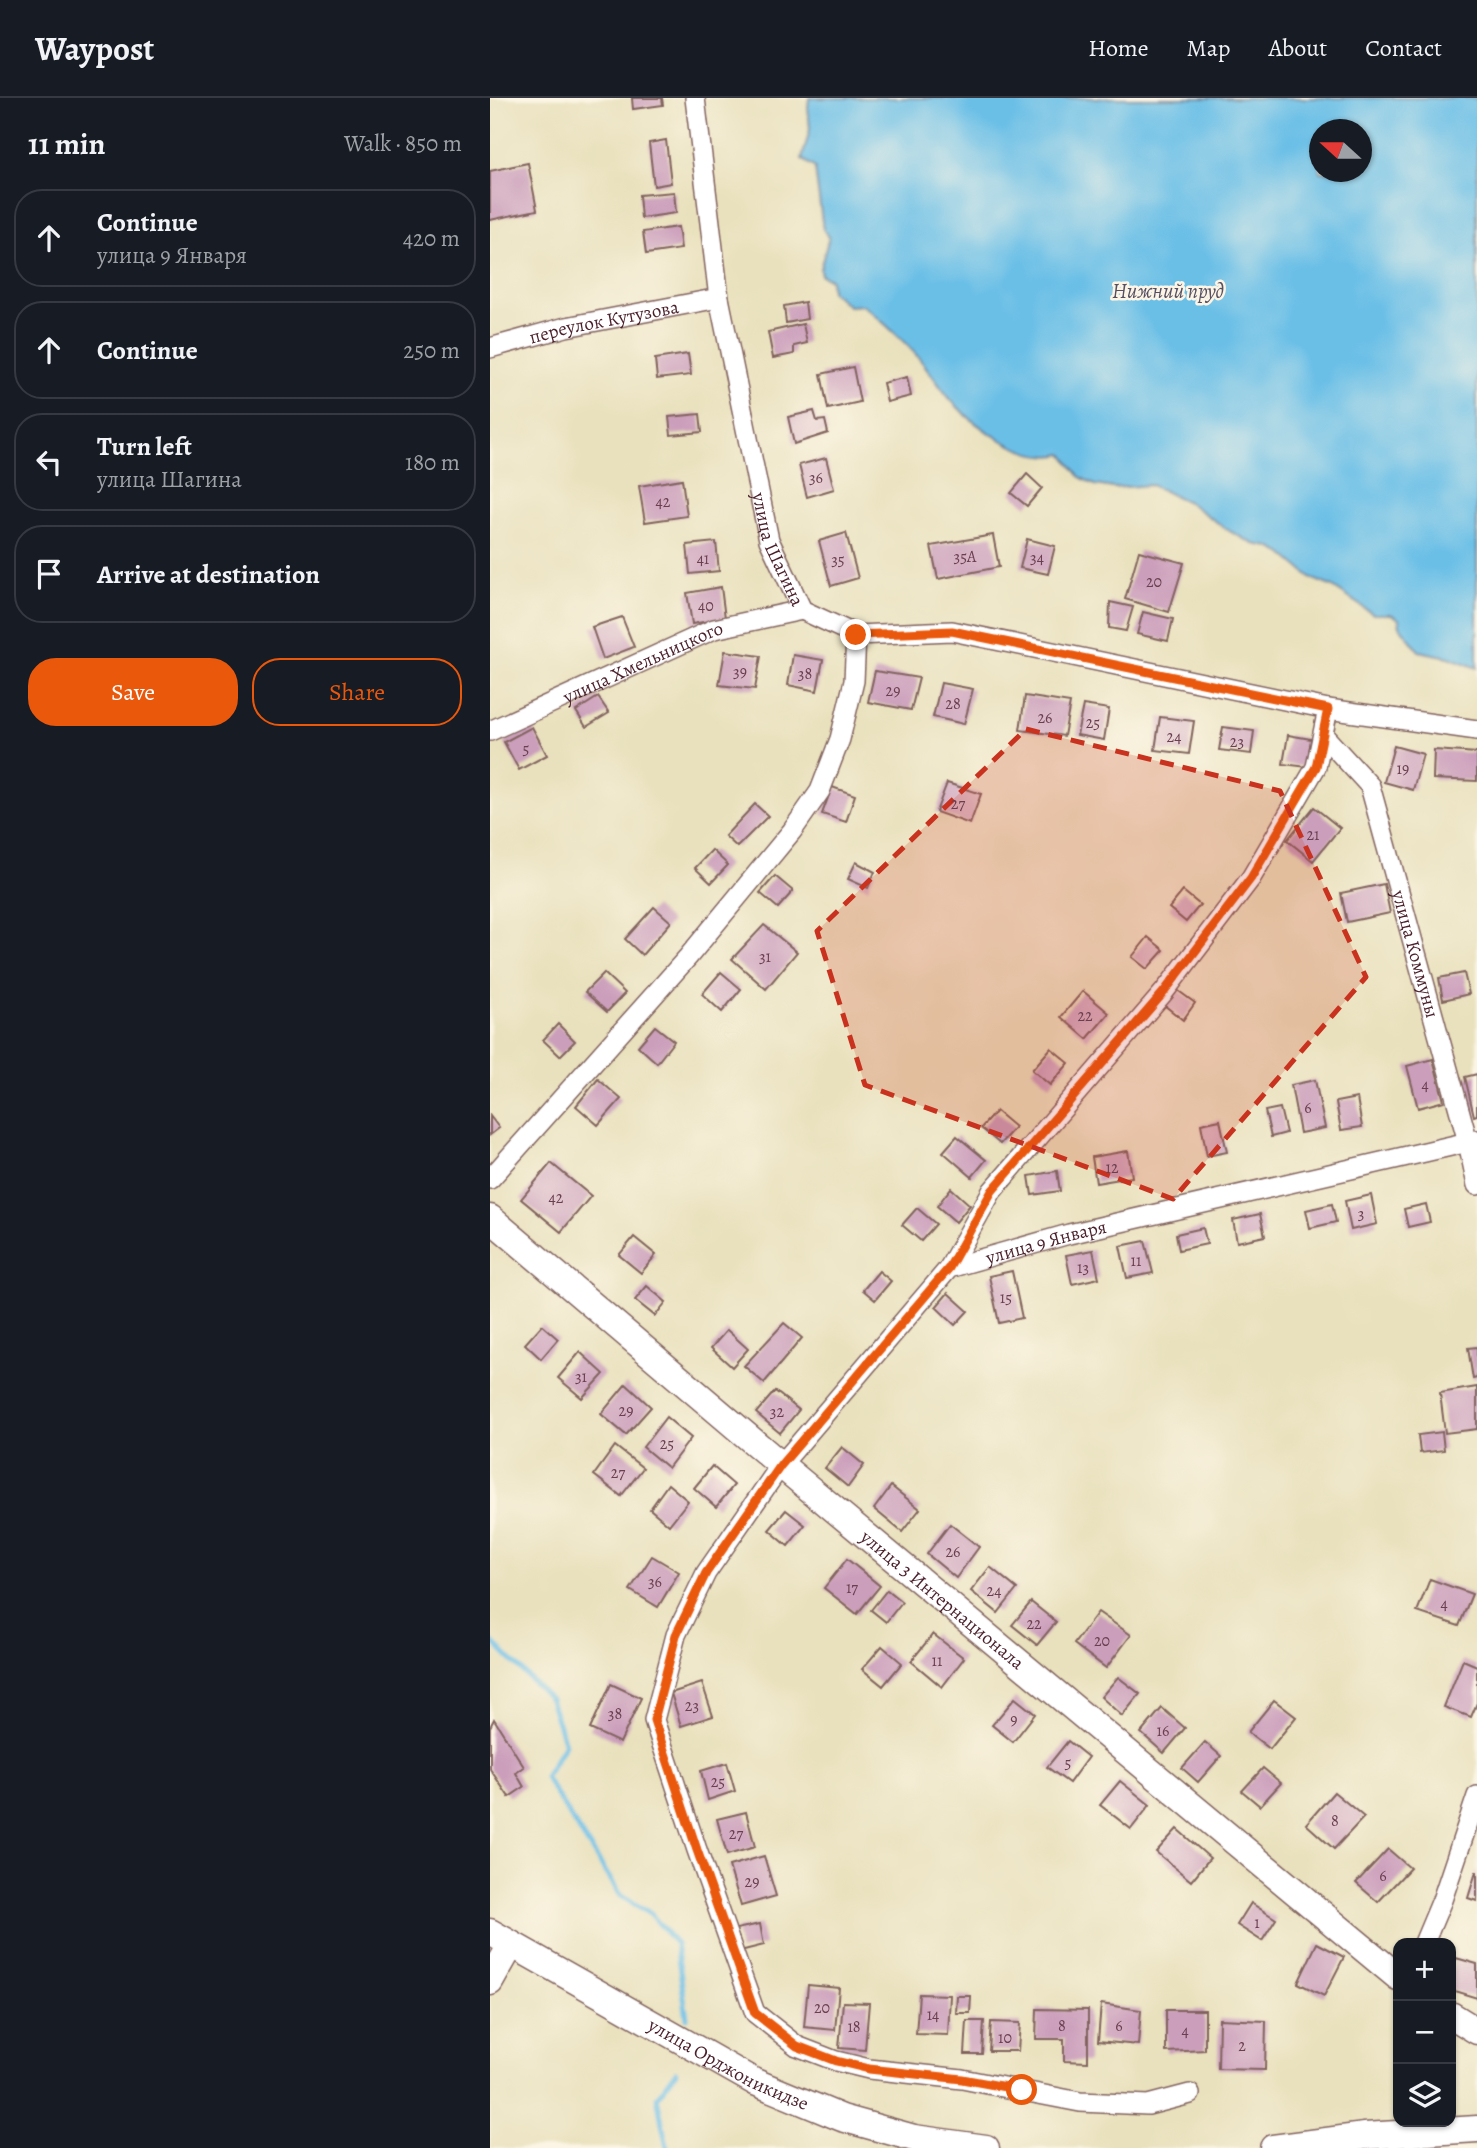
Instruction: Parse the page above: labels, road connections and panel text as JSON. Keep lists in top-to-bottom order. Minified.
{"streets":{"street":["переулок Кутузова","улица Шагина","улица Хмельницкого","улица Коммуны","улица 9 Января","улица 3 Интернационала","улица Орджоникидзе"]},"crossings":[["переулок Кутузова","улица Шагина"],["улица Шагина","улица Хмельницкого"],["улица Коммуны","улица 9 Января"]],"water":["Нижний пруд"],"house_numbers":["36","42","35А","34","41","35","20","40","39","38","29","28","26","25","24","23","5","19","27","21","31","22","4","6","12","42","3","11","13","15","31","29","32","25","27","26","36","17","24","4","22","20","11","23","38","9","16","5","25","8","27","6","29","1","20","14","8","6","18","4","10","2"],"north":"left","page":{"header":"Waypost","nav":["Home","Map","About","Contact"],"heading":["11 min","Walk · 850 m"],"list":[["Continue","улица 9 Января","420 m"],["Continue","250 m"],["Turn left","улица Шагина","180 m"],"Arrive at destination"],"buttons":["Save","Share"],"map_buttons":["+","−"]}}
